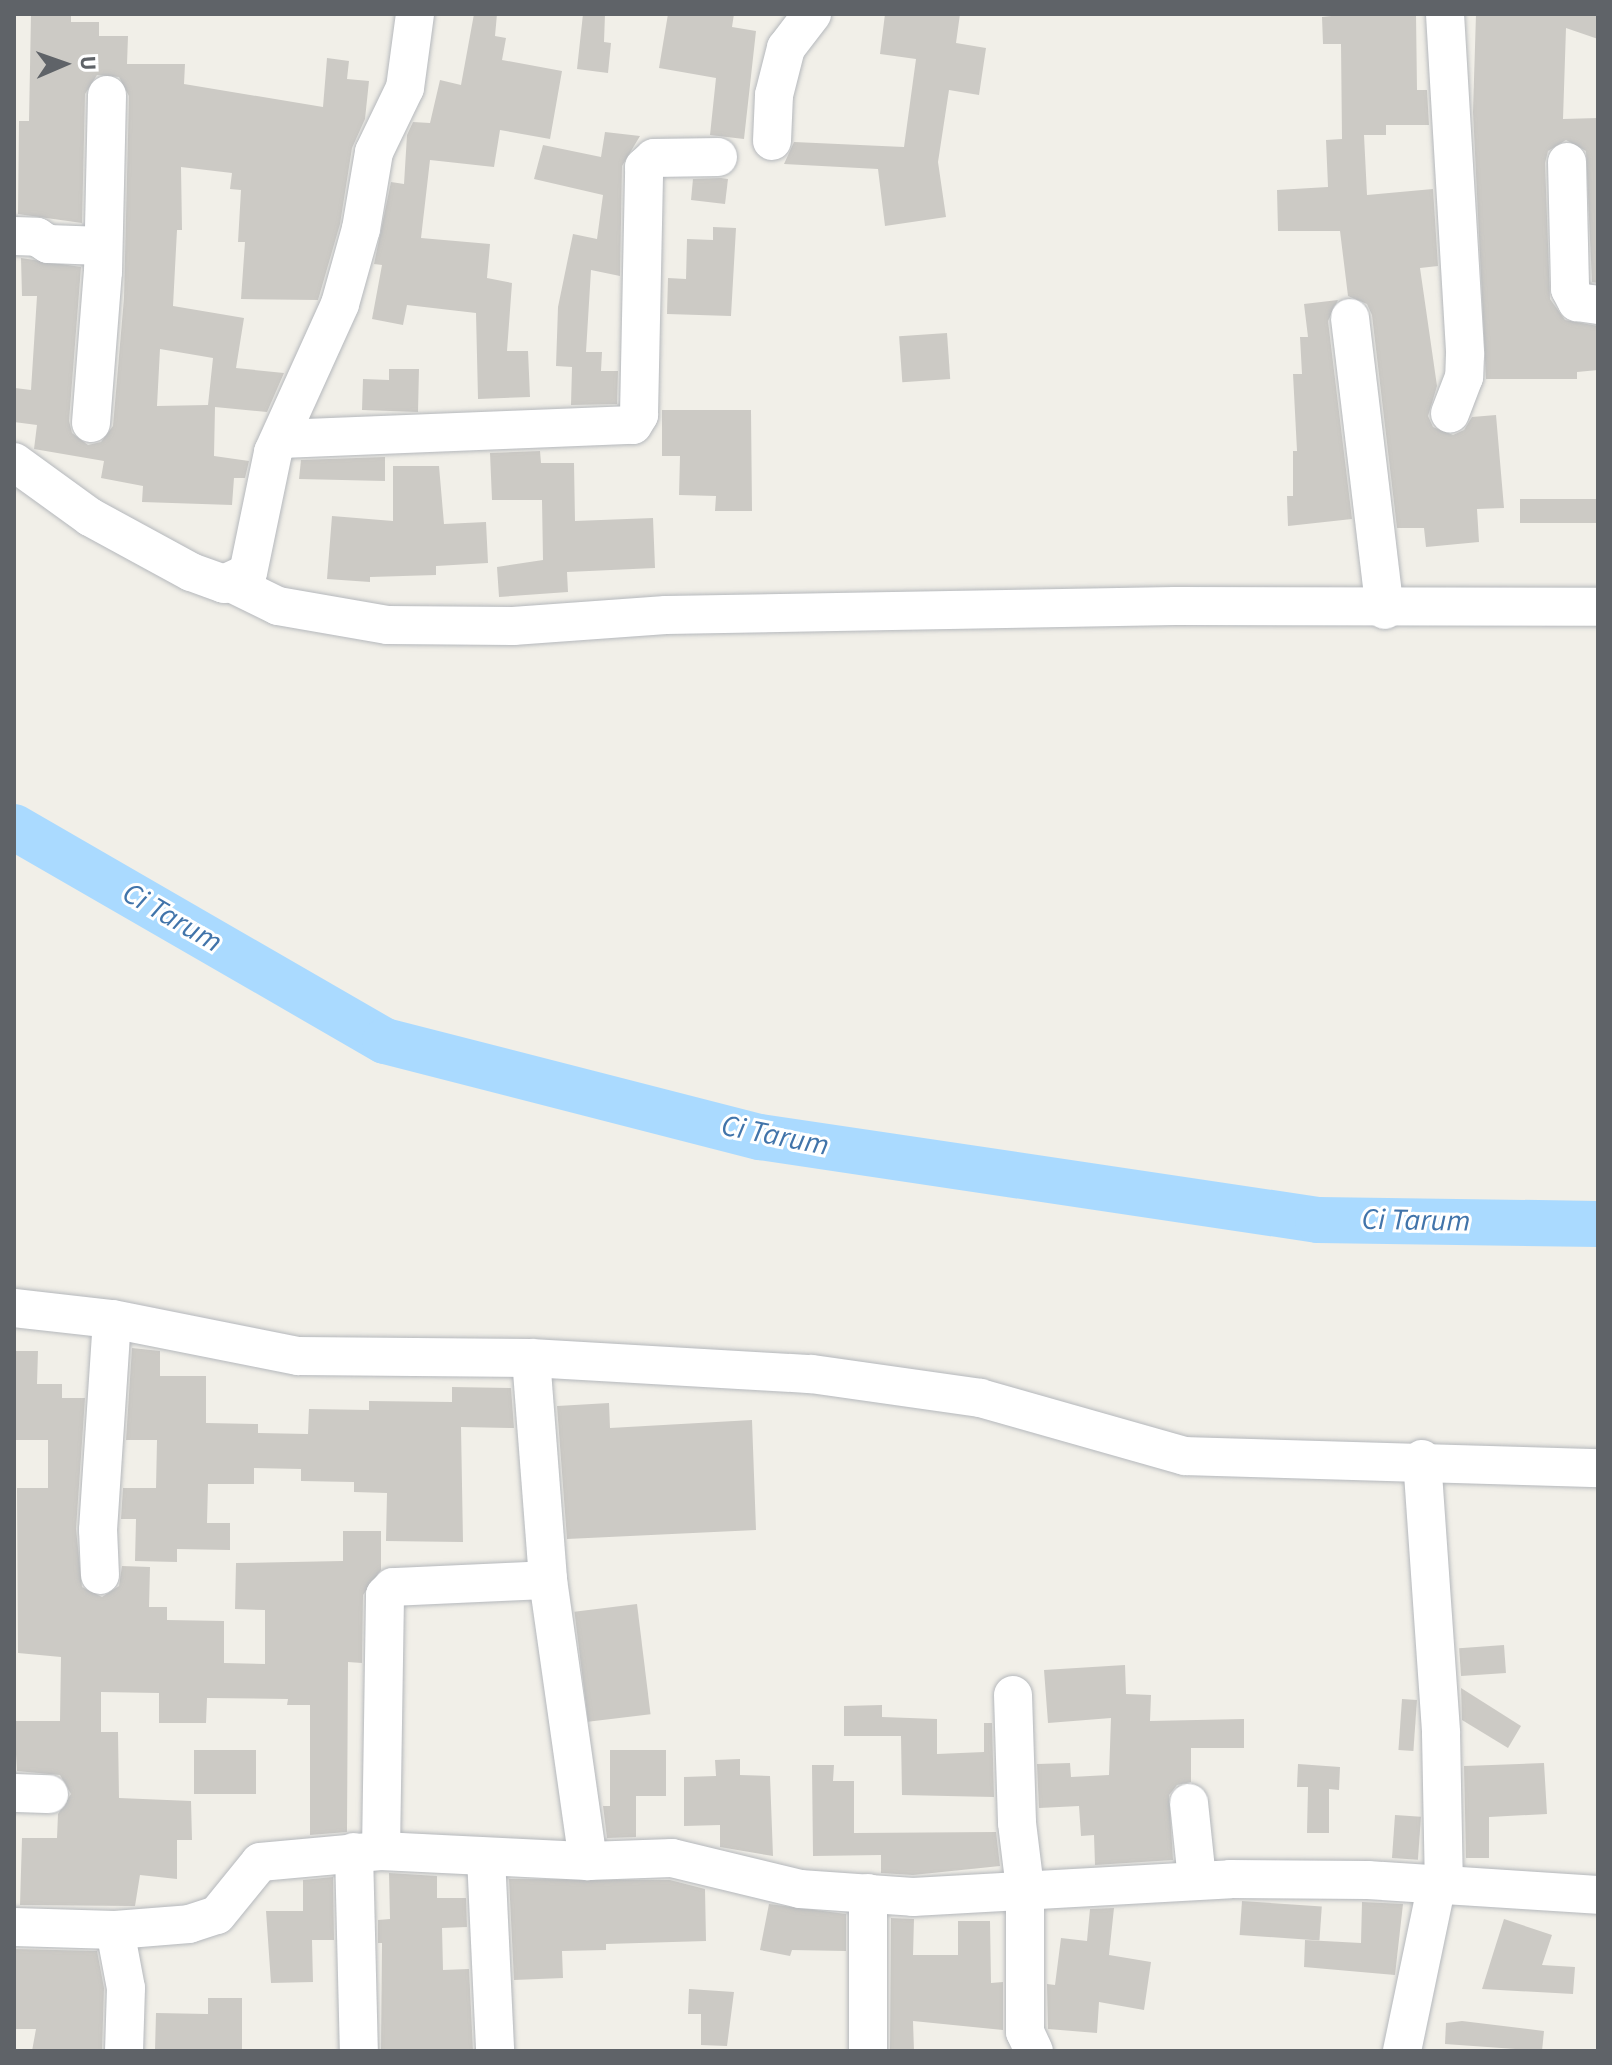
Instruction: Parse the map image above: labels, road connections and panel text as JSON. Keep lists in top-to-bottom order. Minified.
{"water":["Ci Tarum"],"north":"right"}
